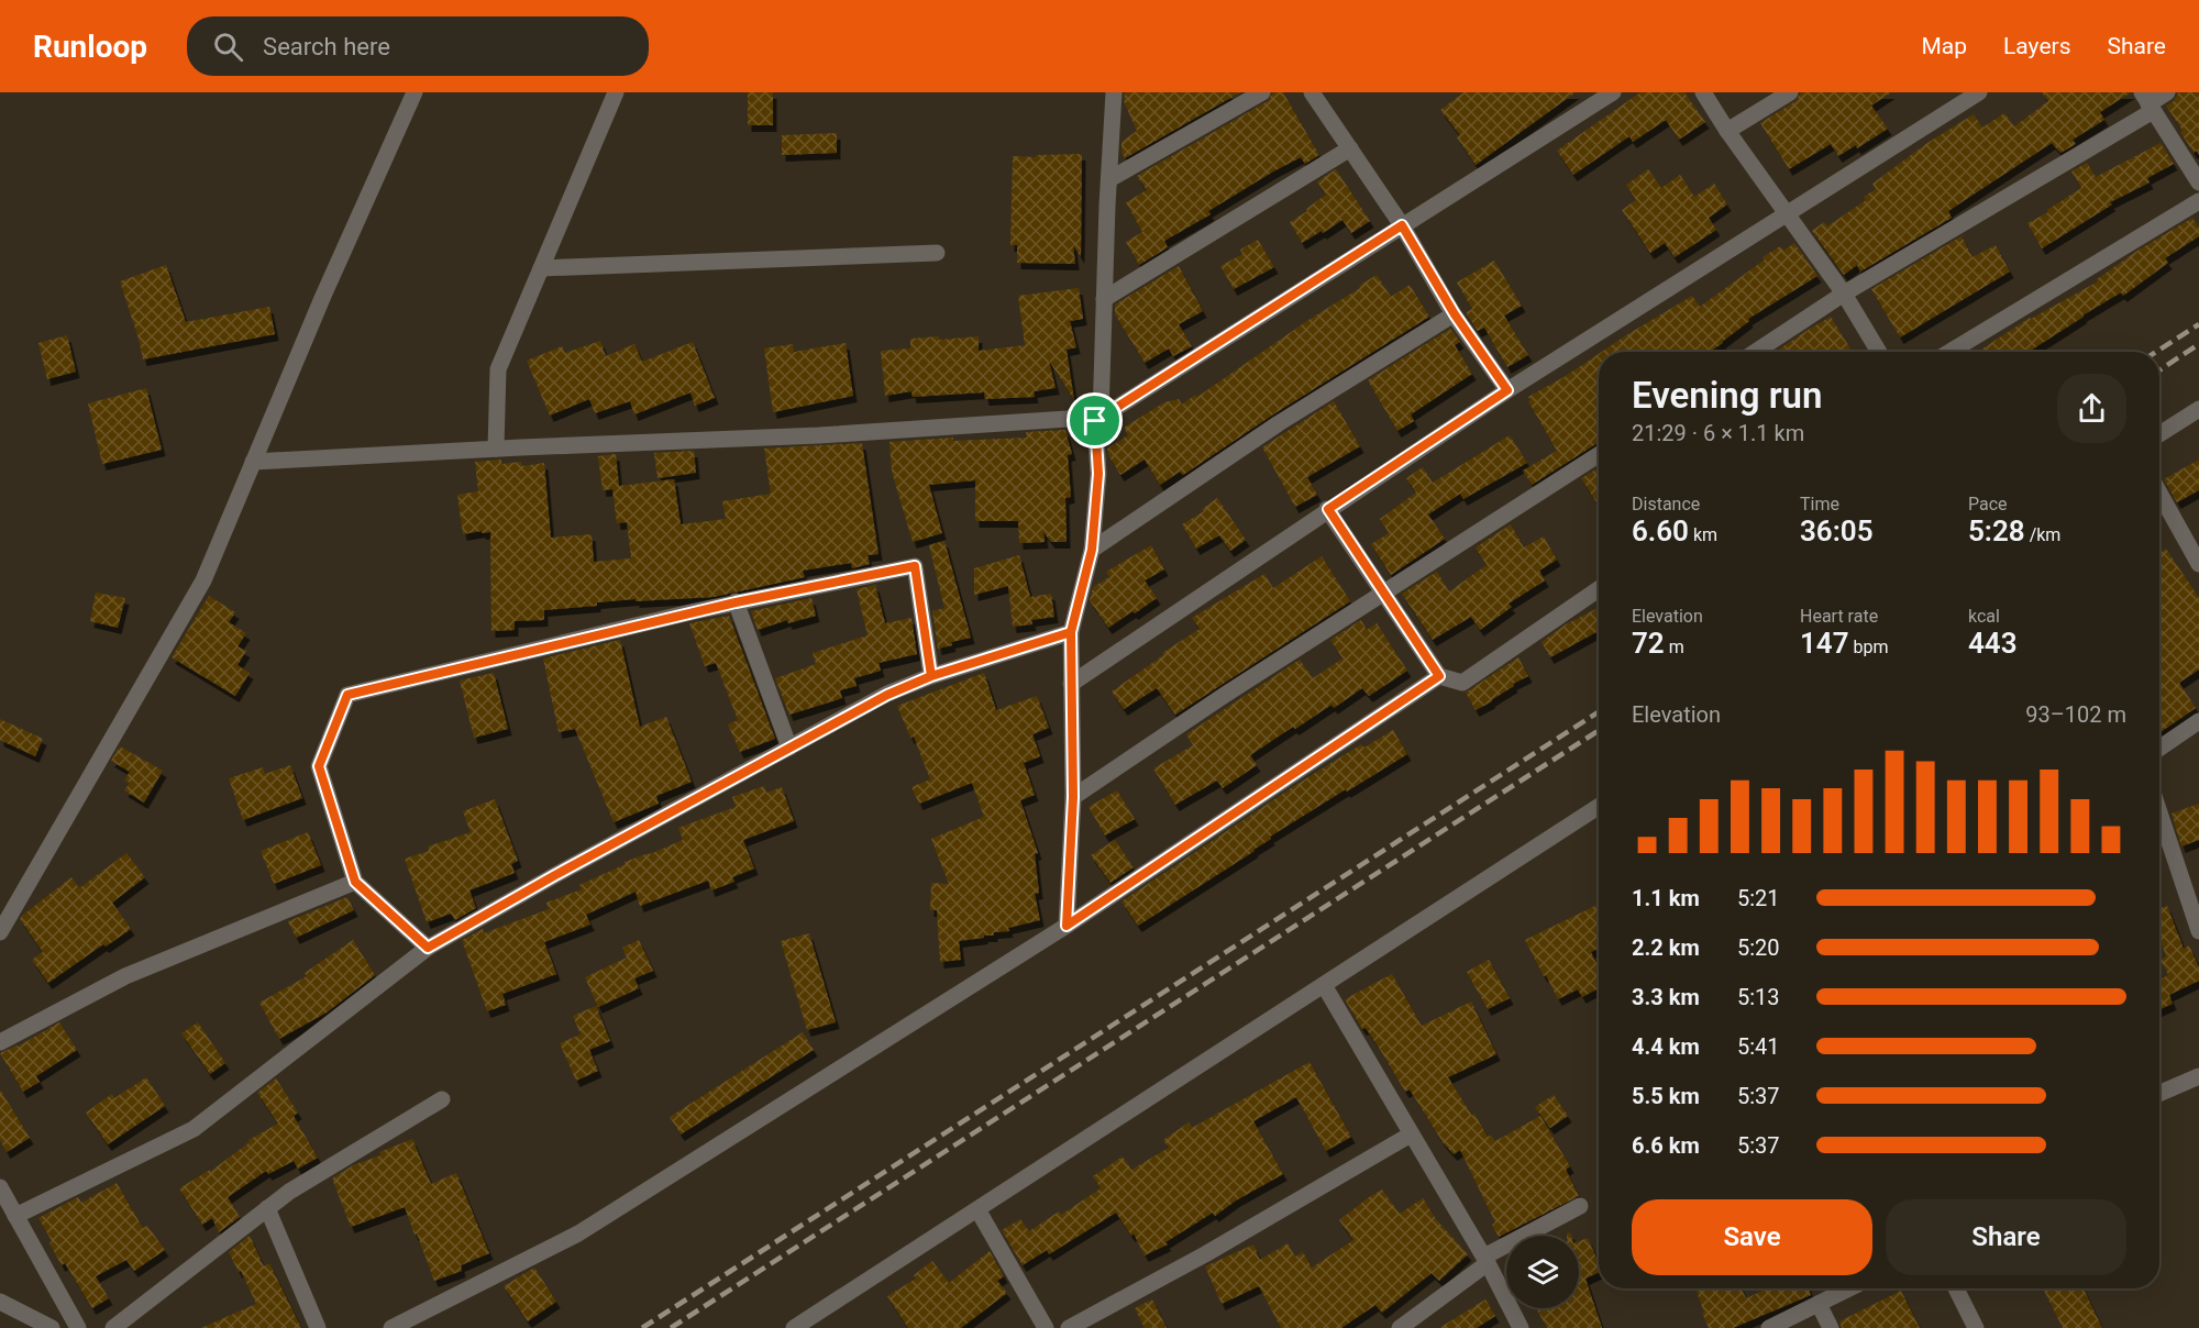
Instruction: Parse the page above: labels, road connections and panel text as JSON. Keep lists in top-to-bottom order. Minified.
{"page":{"header":"Runloop","search":"Search here","nav":["Map","Layers","Share"],"heading":["Evening run","21:29 · 6 × 1.1 km"],"stats":[["Distance","6.60 km"],["Time","36:05"],["Pace","5:28 /km"],["Elevation","72 m"],["Heart rate","147 bpm"],["kcal","443"]],"chart":["Elevation","93–102 m"],"list":[{"name":"1.1 km","note":"5:21"},{"name":"2.2 km","note":"5:20"},{"name":"3.3 km","note":"5:13"},{"name":"4.4 km","note":"5:41"},{"name":"5.5 km","note":"5:37"},{"name":"6.6 km","note":"5:37"}],"buttons":["Save","Share"]}}
